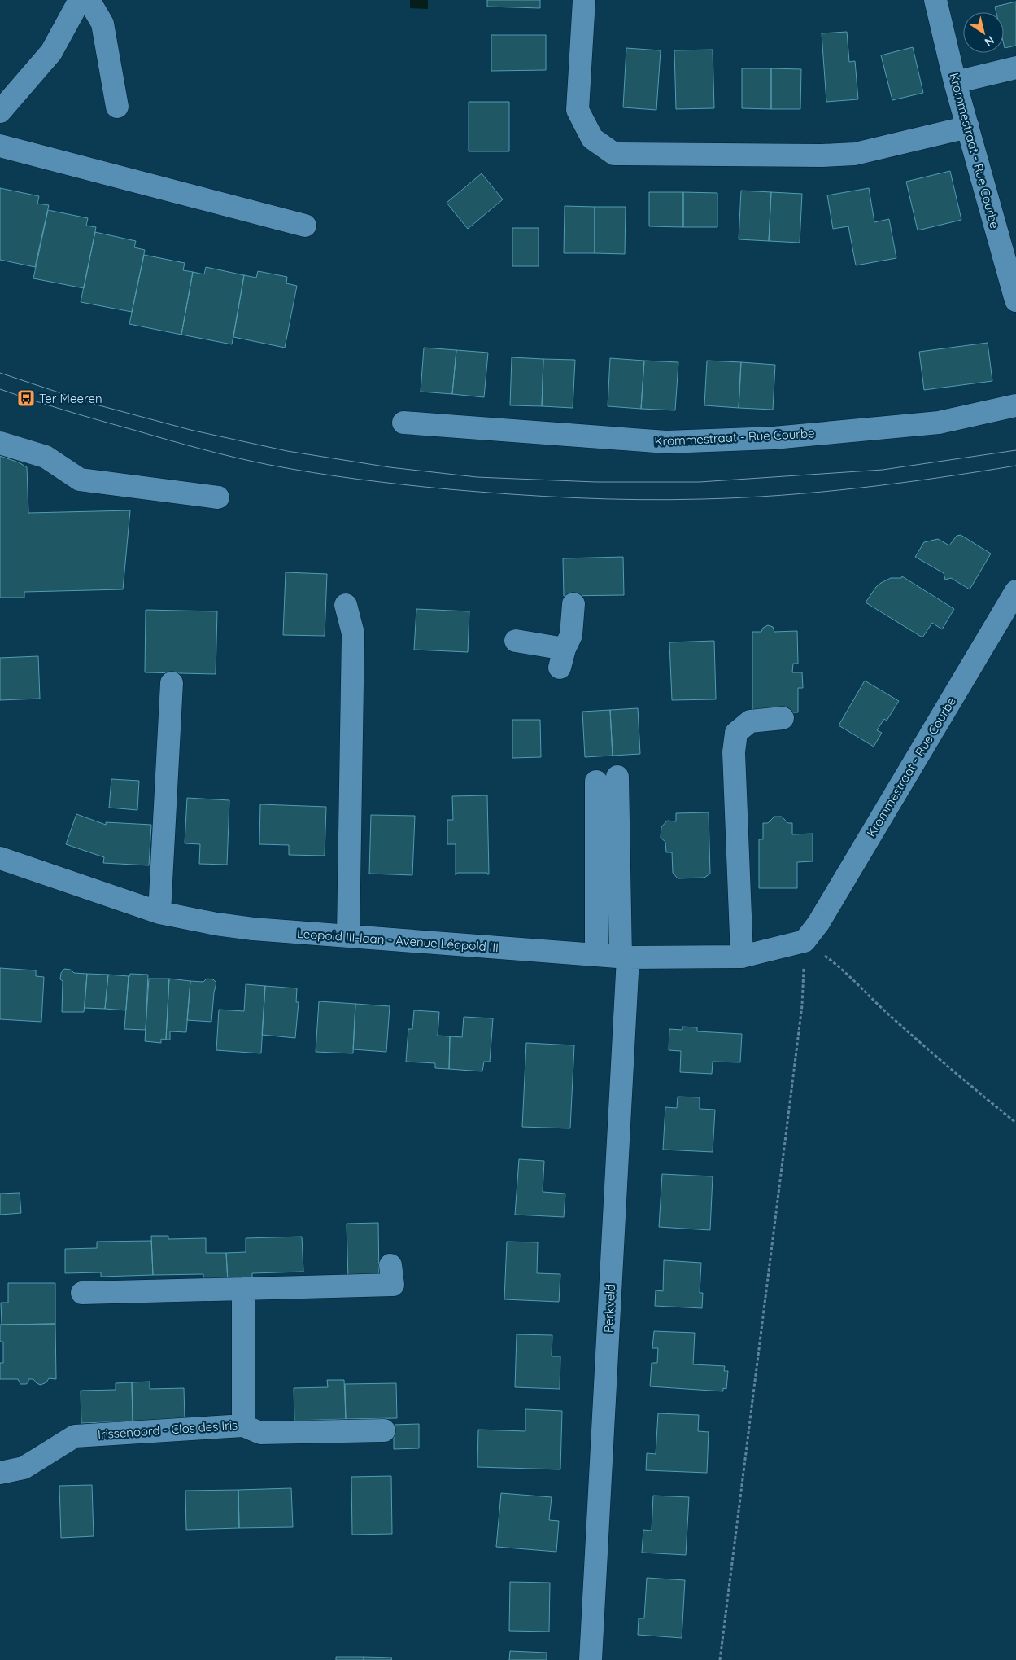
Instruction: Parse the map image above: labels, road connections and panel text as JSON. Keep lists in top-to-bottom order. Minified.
{"streets":{"street":["Krommestraat - Rue Courbe","Leopold III-laan - Avenue Léopold III","Perkveld","Irissenoord - Clos des Iris"]},"crossings":[["Krommestraat - Rue Courbe","Leopold III-laan - Avenue Léopold III"],["Leopold III-laan - Avenue Léopold III","Perkveld"]],"places":{"bus stop":["Ter Meeren"]},"north":"bottom right"}
